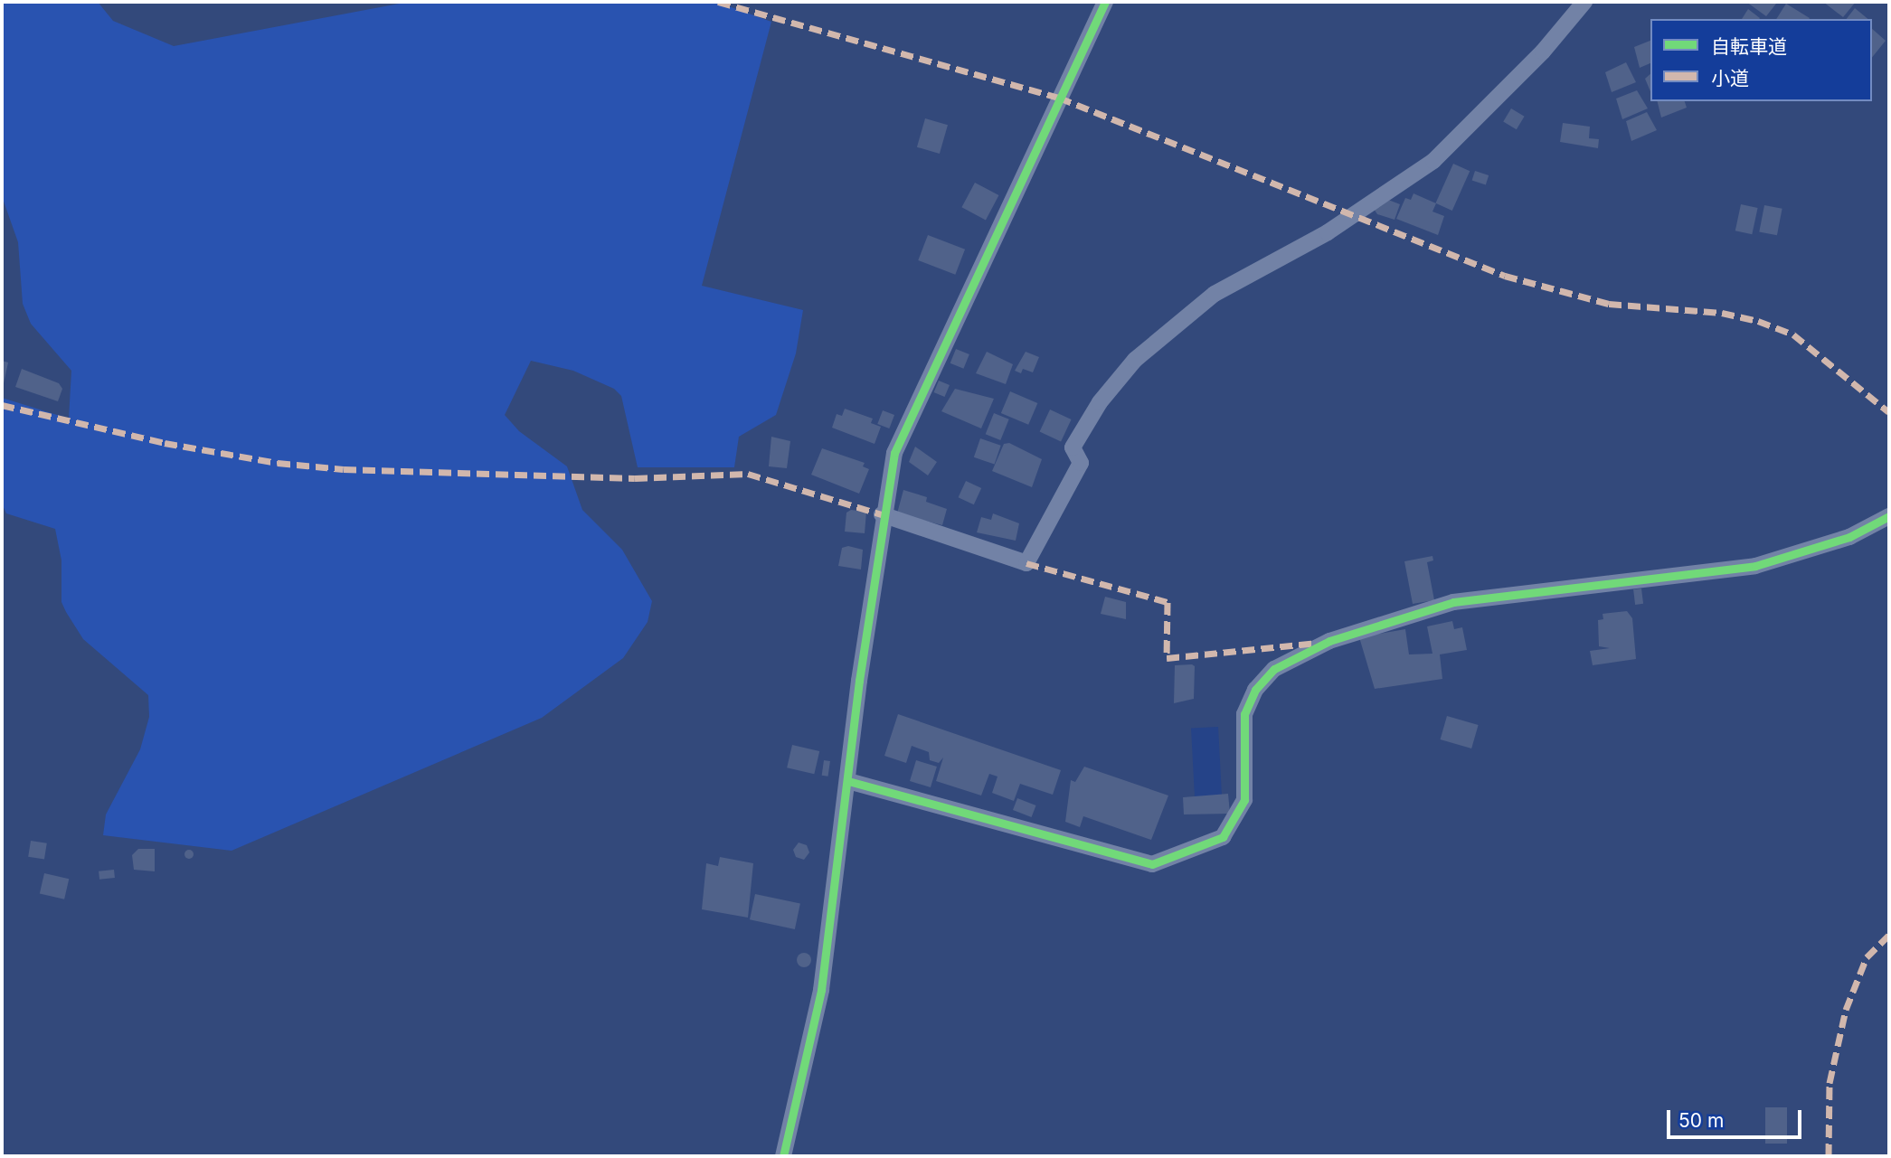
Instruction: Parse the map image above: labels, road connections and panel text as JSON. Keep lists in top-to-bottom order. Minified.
{"legend":["自転車道","小道"],"scale_bar":"50 m"}
